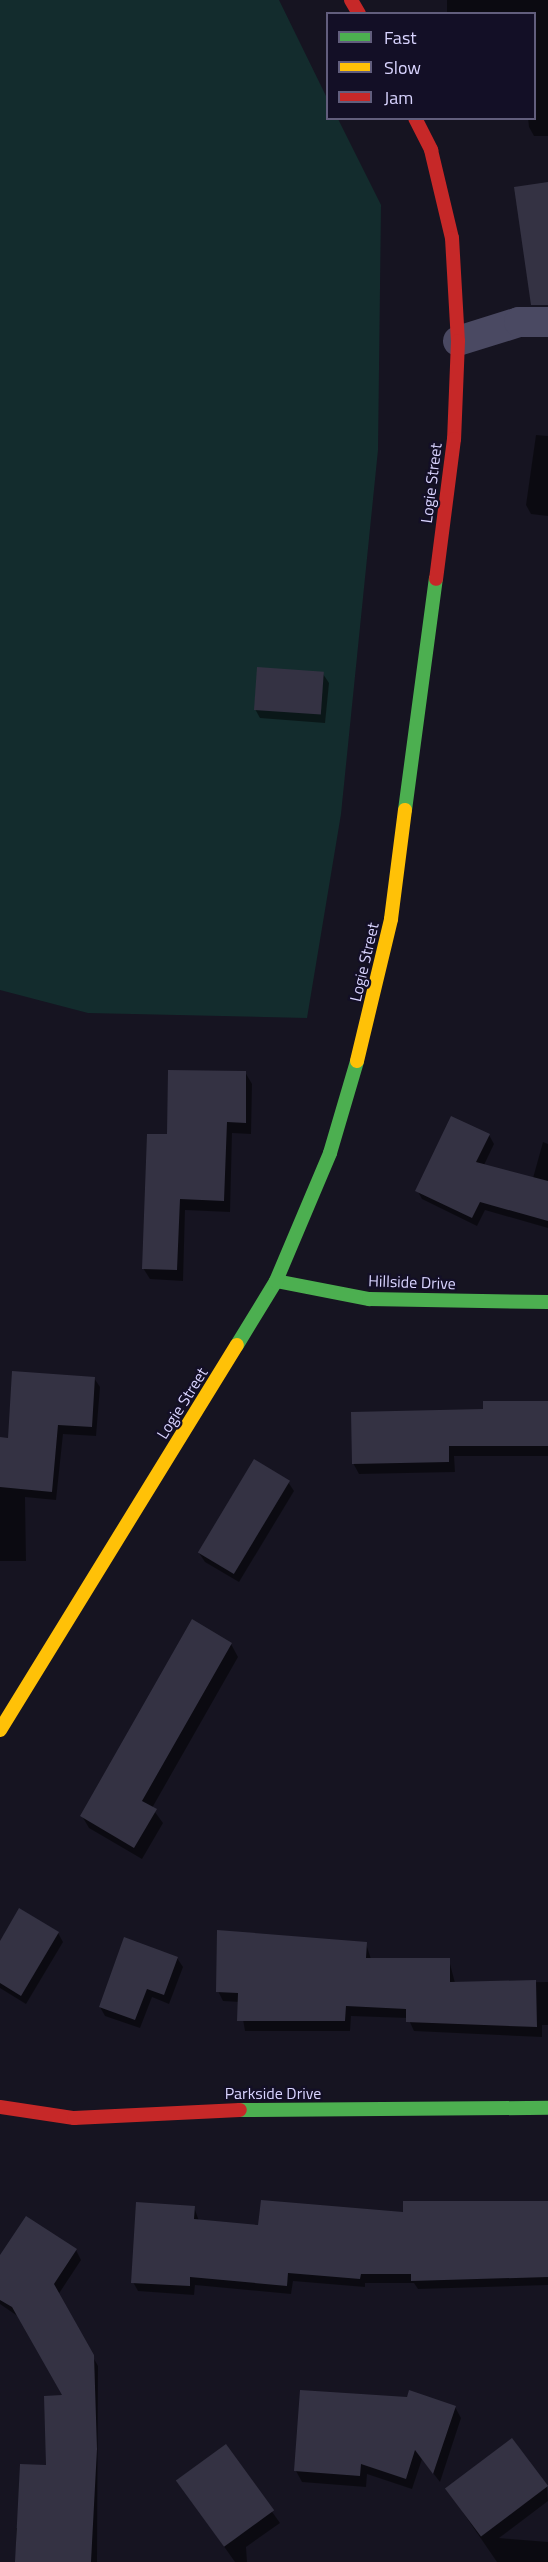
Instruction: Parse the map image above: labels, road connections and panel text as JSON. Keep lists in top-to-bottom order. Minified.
{"streets":{"street":["Logie Street","Hillside Drive","Parkside Drive"]},"crossings":[["Logie Street","Hillside Drive"]],"legend":["Fast","Slow","Jam"]}
